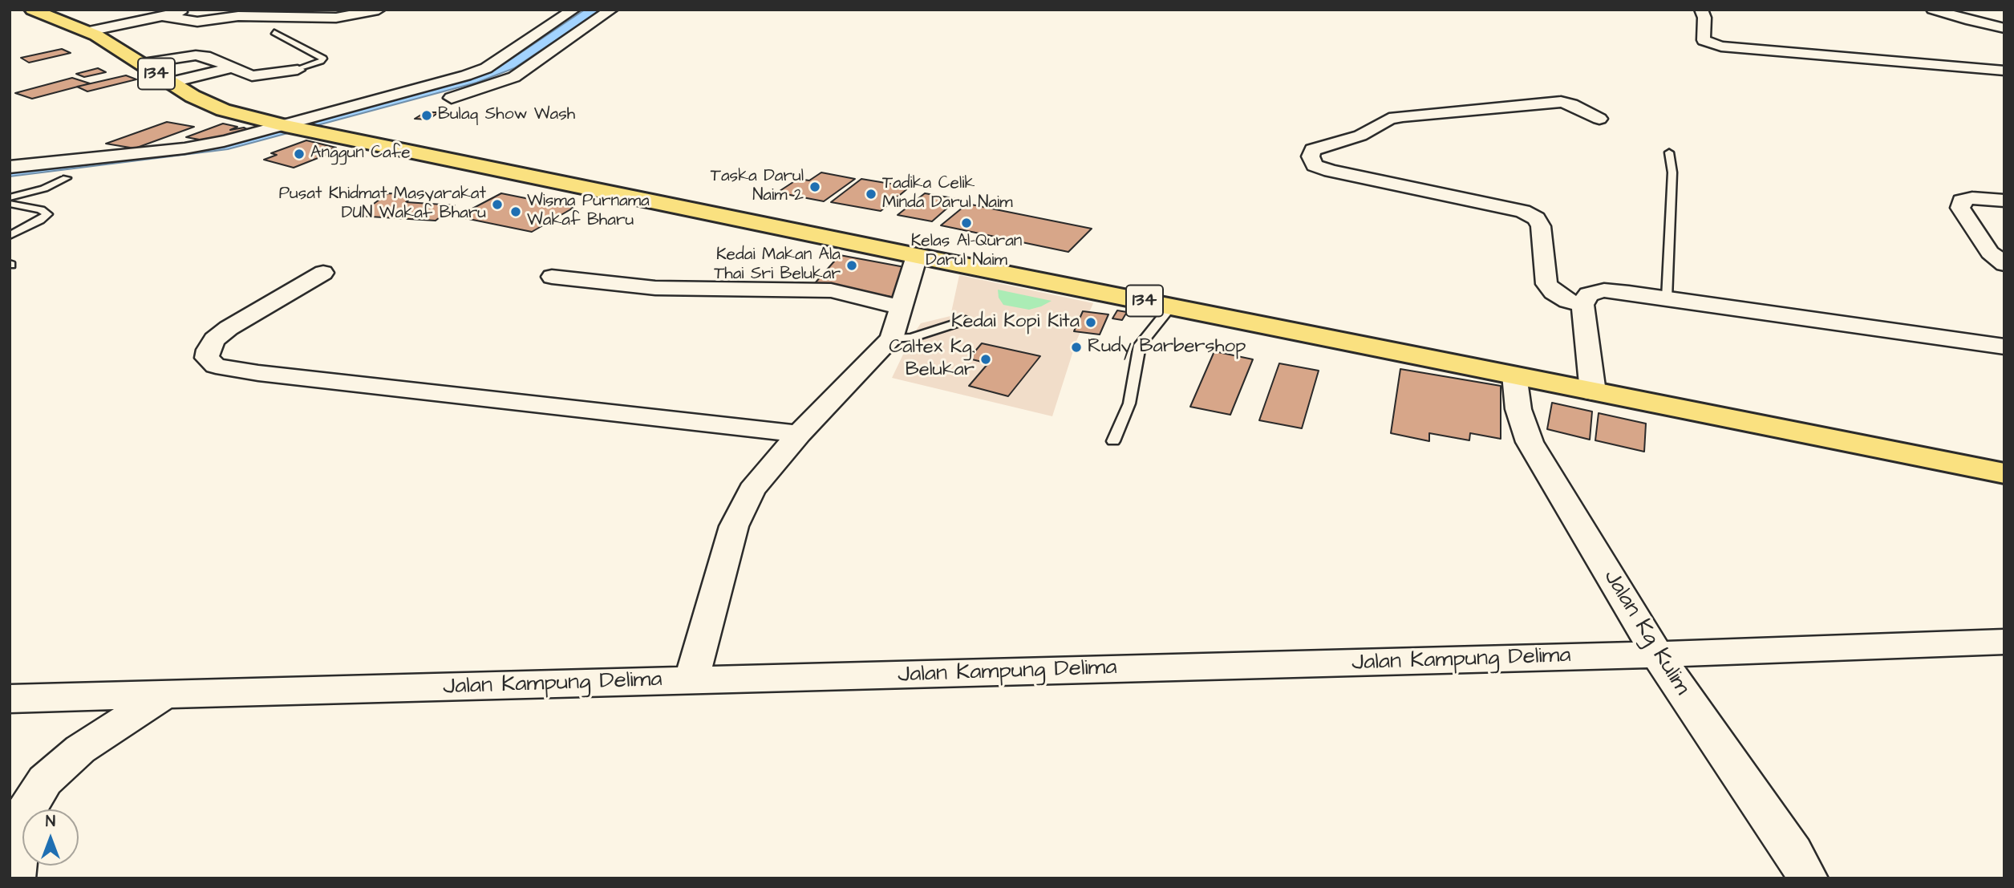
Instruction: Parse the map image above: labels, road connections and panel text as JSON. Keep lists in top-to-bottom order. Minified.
{"streets":{"main road":["134"],"street":["Jalan Kg Kulim","Jalan Kampung Delima"]},"crossings":[["134","Jalan Kg Kulim"],["Jalan Kg Kulim","Jalan Kampung Delima"]],"places":["Bulaq Show Wash","Anggun Cafe","Taska Darul Naim 2","Tadika Celik Minda Darul Naim","Pusat Khidmat Masyarakat DUN Wakaf Bharu","Wisma Purnama Wakaf Bharu","Kelas Al-Quran Darul Naim","Kedai Makan Ala Thai Sri Belukar","Kedai Kopi Kita","Rudy Barbershop","Caltex Kg. Belukar"],"north":"top"}
